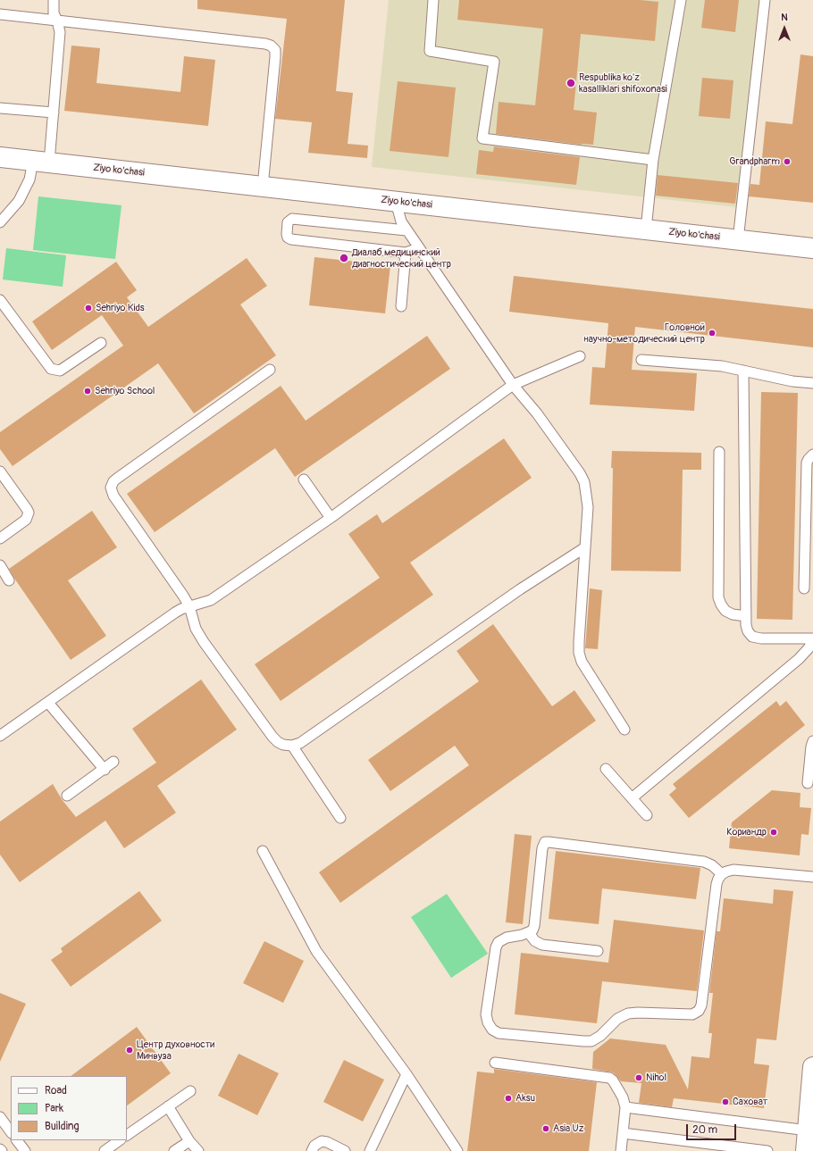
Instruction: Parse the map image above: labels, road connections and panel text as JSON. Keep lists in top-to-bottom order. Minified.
{"streets":{"street":["Ziyo ko'chasi"]},"places":["Respublika ko'z kasalliklari shifoxonasi","Grandpharm","Диалаб медицинский диагностический центр","Sehriyo Kids","Головной научно-методический центр","Sehriyo School","Кориандр","Центр духовности Минвуза","Nihol","Aksu","Саховат","Asia Uz"],"legend":["Road","Park","Building"],"scale_bar":"20 m","north":"top"}
